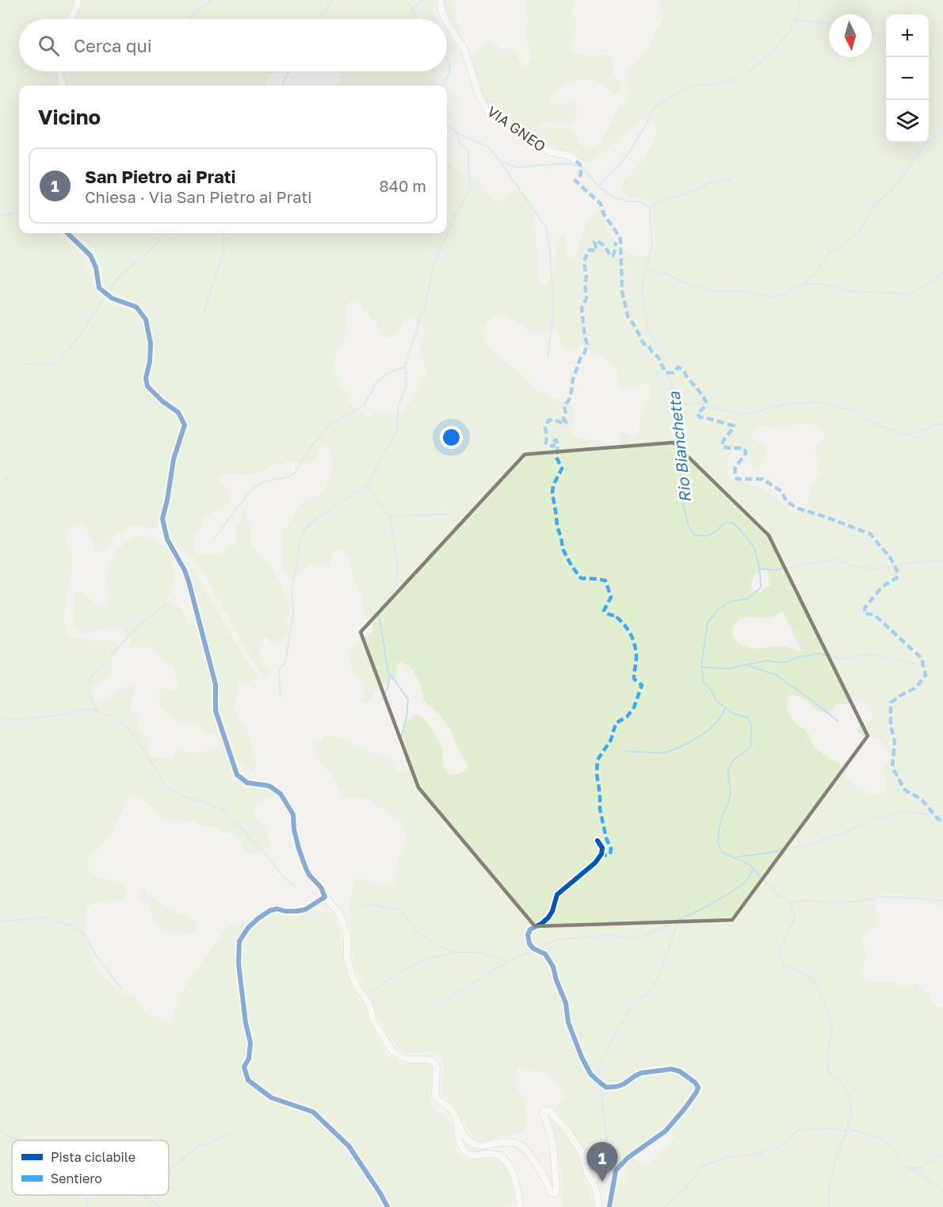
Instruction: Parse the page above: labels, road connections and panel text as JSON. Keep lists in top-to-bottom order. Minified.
{"streets":{"street":["VIA GNEO"]},"water":["Rio Bianchetta"],"legend":["Pista ciclabile","Sentiero"],"north":"bottom","page":{"map_buttons":["+","−"],"search":"Cerca qui","heading":"Vicino","list":[{"mark":"1","name":"San Pietro ai Prati","note":"Chiesa · Via San Pietro ai Prati","value":"840 m"}],"pins":"1"}}
